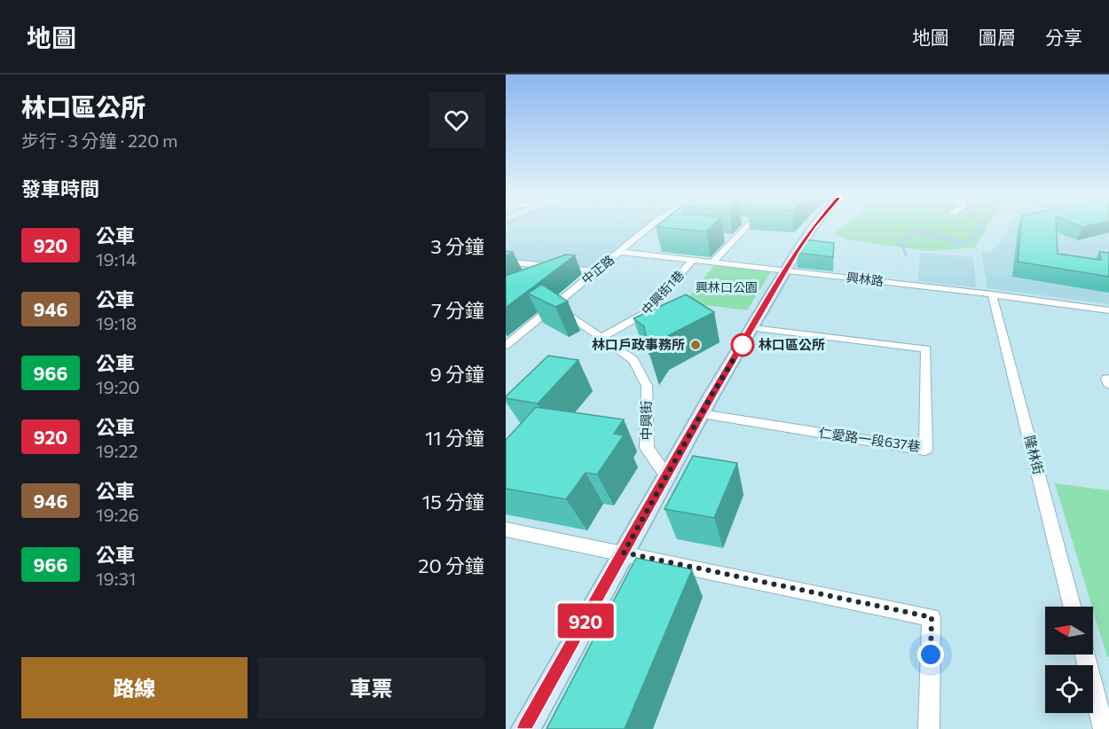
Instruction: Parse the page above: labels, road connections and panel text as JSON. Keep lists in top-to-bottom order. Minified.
{"streets":{"street":["中正路","興林路","中興街1巷","中興街","仁愛路一段637巷","隆林街"]},"crossings":[["中正路","興林路"],["中正路","中興街"],["興林路","中興街1巷"],["興林路","隆林街"],["中興街1巷","中興街"]],"parks":["興林口公園"],"places":["林口戶政事務所","林口區公所"],"lines":["bus line 920"],"north":"left","page":{"header":"地圖","nav":["地圖","圖層","分享"],"heading":[["林口區公所","步行 · 3 分鐘 · 220 m"],"發車時間"],"on_map":"920","list":[{"mark":"920","name":"公車","note":"19:14","value":"3 分鐘"},{"mark":"946","name":"公車","note":"19:18","value":"7 分鐘"},{"mark":"966","name":"公車","note":"19:20","value":"9 分鐘"},{"mark":"920","name":"公車","note":"19:22","value":"11 分鐘"},{"mark":"946","name":"公車","note":"19:26","value":"15 分鐘"},{"mark":"966","name":"公車","note":"19:31","value":"20 分鐘"}],"buttons":["路線","車票"]}}
